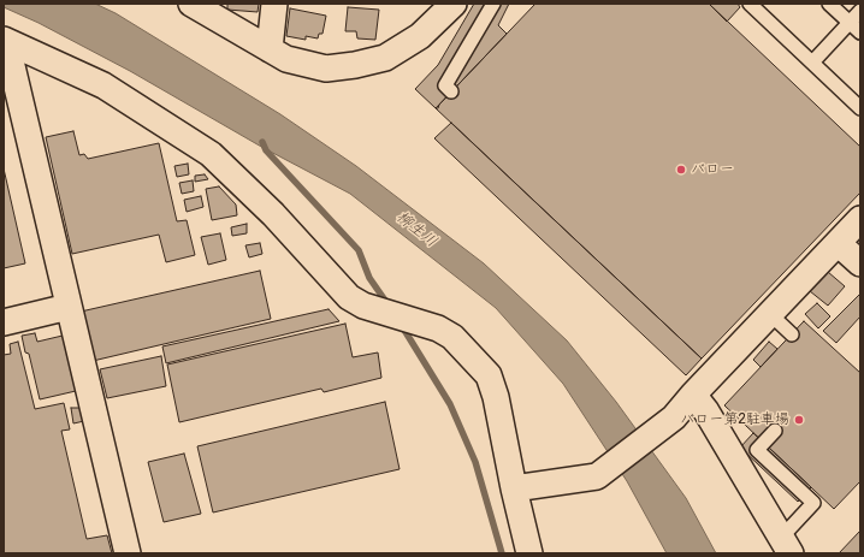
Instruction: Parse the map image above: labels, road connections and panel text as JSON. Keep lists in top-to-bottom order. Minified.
{"water":["柳生川"],"places":["バロー","バロー第2駐車場"]}
